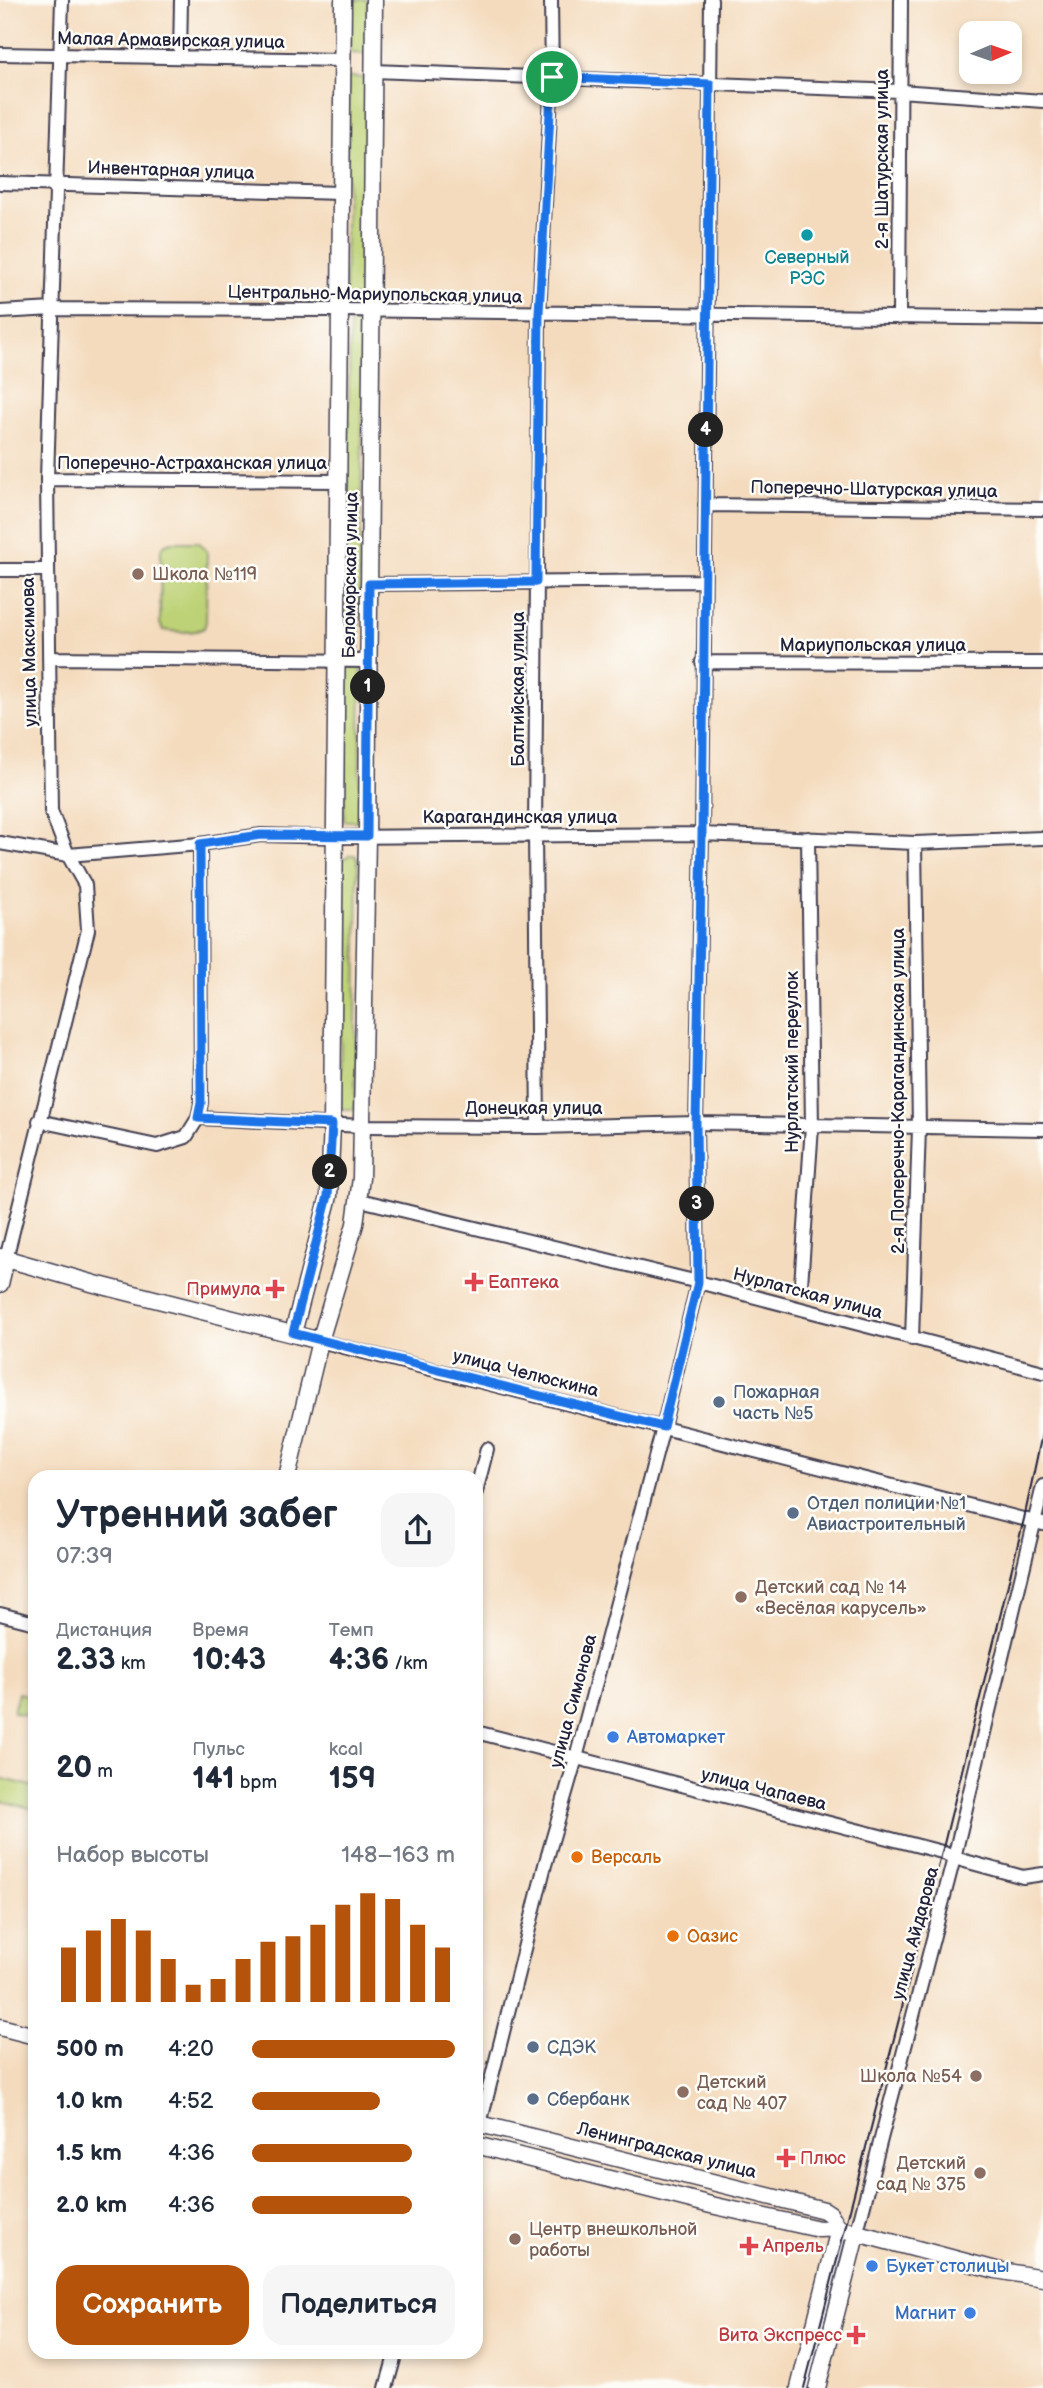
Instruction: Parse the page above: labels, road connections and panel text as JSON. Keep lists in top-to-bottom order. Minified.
{"streets":{"main road":["Беломорская улица","улица Максимова","улица Челюскина","улица Айдарова","Ленинградская улица"],"street":["Малая Армавирская улица","2-я Шатурская улица","Инвентарная улица","Центрально-Мариупольская улица","Поперечно-Астраханская улица","Поперечно-Шатурская улица","Мариупольская улица","Балтийская улица","Карагандинская улица","Нурлатский переулок","2-я Поперечно-Карагандинская улица","Донецкая улица","Нурлатская улица","улица Симонова","улица Чапаева"]},"crossings":[["Малая Армавирская улица","Беломорская улица"],["Малая Армавирская улица","улица Максимова"],["2-я Шатурская улица","Центрально-Мариупольская улица"],["Инвентарная улица","Беломорская улица"],["Инвентарная улица","улица Максимова"],["Центрально-Мариупольская улица","Беломорская улица"],["Центрально-Мариупольская улица","улица Максимова"],["Центрально-Мариупольская улица","Балтийская улица"],["Центрально-Мариупольская улица","улица Симонова"],["Поперечно-Астраханская улица","Беломорская улица"],["Поперечно-Астраханская улица","улица Максимова"],["Поперечно-Шатурская улица","улица Симонова"],["Беломорская улица","Карагандинская улица"],["Беломорская улица","Донецкая улица"],["Беломорская улица","Нурлатская улица"],["Беломорская улица","улица Челюскина"],["Мариупольская улица","улица Симонова"],["улица Максимова","Карагандинская улица"],["улица Максимова","улица Челюскина"],["Балтийская улица","Карагандинская улица"],["Балтийская улица","Донецкая улица"],["Карагандинская улица","Нурлатский переулок"],["Карагандинская улица","2-я Поперечно-Карагандинская улица"],["Карагандинская улица","улица Симонова"],["Нурлатский переулок","Донецкая улица"],["2-я Поперечно-Карагандинская улица","Донецкая улица"],["2-я Поперечно-Карагандинская улица","Нурлатская улица"],["Донецкая улица","улица Симонова"],["Нурлатская улица","улица Симонова"],["улица Челюскина","улица Симонова"],["улица Челюскина","улица Айдарова"],["улица Симонова","улица Чапаева"],["улица Чапаева","улица Айдарова"],["улица Айдарова","Ленинградская улица"]],"places":{"other":["Северный РЭС","Школа №119","Пожарная часть №5","Отдел полиции №1 Авиастроительный","Детский сад № 14 «Весёлая карусель»","Автомаркет","Версаль","Оазис","СДЭК","Школа №54","Детский сад № 407","Сбербанк","Детский сад № 375","Центр внешкольной работы","Букет столицы","Магнит"],"health":["Еаптека","Примула","Плюс","Апрель","Вита Экспресс"]},"north":"right","page":{"pins":["4","1","2","3"],"heading":["Утренний забег","07:39"],"stats":[["Дистанция","2.33 km"],["Время","10:43"],["Темп","4:36 /km"],["20 m"],["Пульс","141 bpm"],["kcal","159"]],"chart":["Набор высоты","148–163 m"],"list":[{"name":"500 m","note":"4:20"},{"name":"1.0 km","note":"4:52"},{"name":"1.5 km","note":"4:36"},{"name":"2.0 km","note":"4:36"}],"buttons":["Сохранить","Поделиться"]}}
